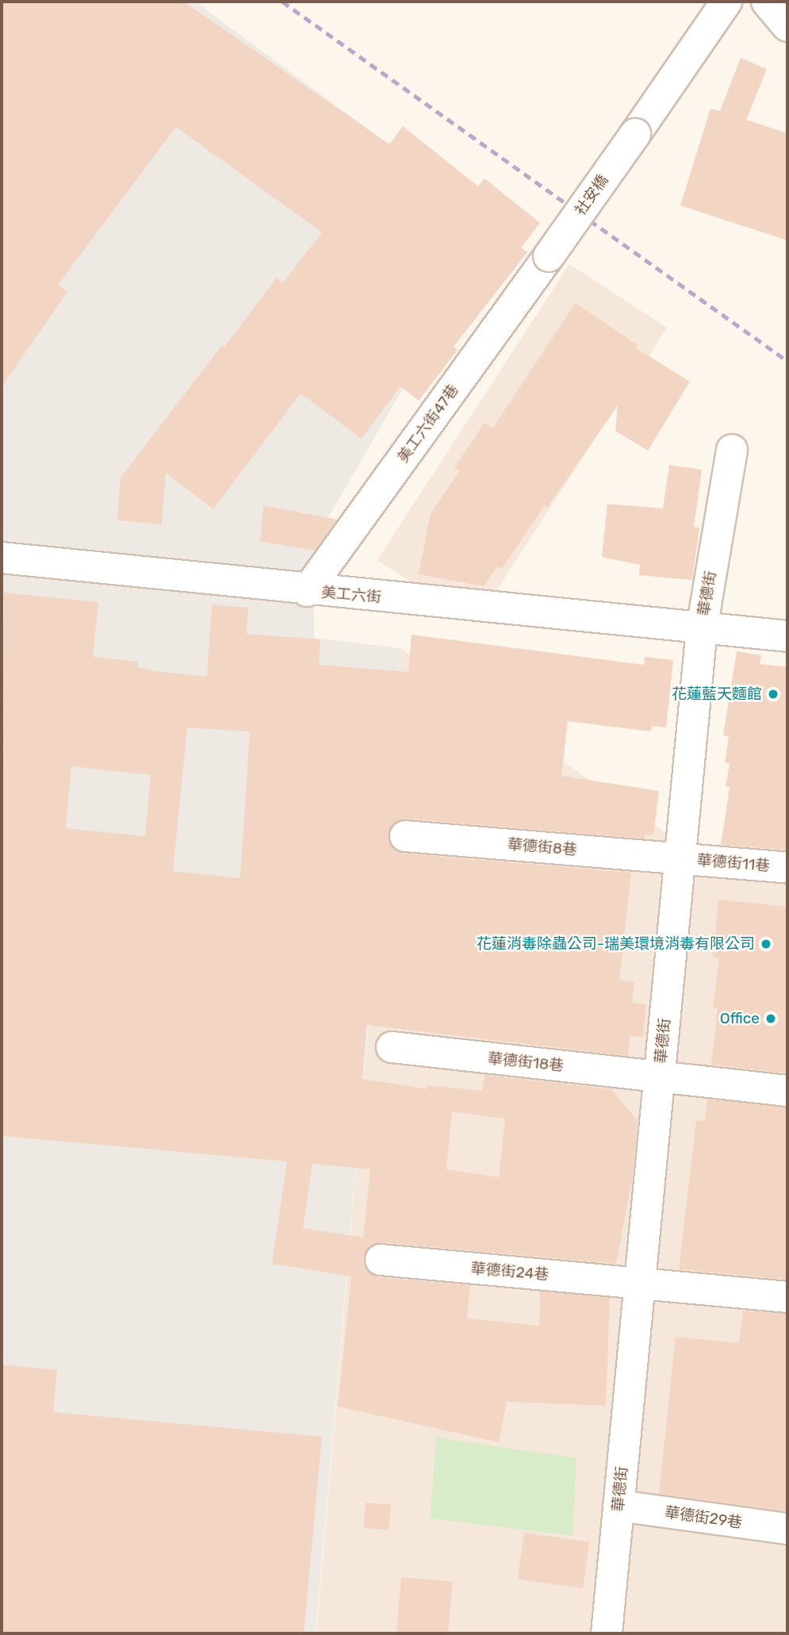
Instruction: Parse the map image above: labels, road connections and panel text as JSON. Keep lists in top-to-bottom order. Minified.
{"streets":{"street":["社安橋","美工六街47巷","華德街","美工六街","華德街8巷","華德街11巷","華德街18巷","華德街24巷","華德街29巷"]},"crossings":[["社安橋","美工六街47巷"],["美工六街47巷","美工六街"],["華德街","美工六街"],["華德街","華德街8巷"],["華德街","華德街11巷"],["華德街","華德街18巷"],["華德街","華德街24巷"],["華德街","華德街29巷"],["華德街8巷","華德街11巷"]],"places":["花蓮藍天麵館","花蓮消毒除蟲公司-瑞美環境消毒有限公司","Office"]}
